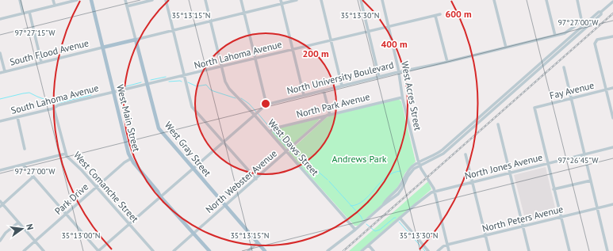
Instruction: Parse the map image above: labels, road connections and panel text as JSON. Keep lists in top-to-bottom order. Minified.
{"streets":{"main road":["West Main Street","West Gray Street"],"street":["South Flood Avenue","North Lahoma Avenue","North University Boulevard","Fay Avenue","West Acres Street","South Lahoma Avenue","North Park Avenue","West Daws Street","North Jones Avenue","North Webster Avenue","West Comanche Street","Park Drive","North Peters Avenue"]},"crossings":[["South Flood Avenue","West Main Street"],["North Lahoma Avenue","West Acres Street"],["North Lahoma Avenue","South Lahoma Avenue"],["North Lahoma Avenue","West Main Street"],["North Lahoma Avenue","West Daws Street"],["North Lahoma Avenue","West Gray Street"],["North University Boulevard","West Acres Street"],["North University Boulevard","West Main Street"],["North University Boulevard","West Daws Street"],["North University Boulevard","West Gray Street"],["North University Boulevard","West Comanche Street"],["Fay Avenue","North Jones Avenue"],["West Acres Street","North Park Avenue"],["West Acres Street","North Jones Avenue"],["West Acres Street","North Peters Avenue"],["South Lahoma Avenue","West Main Street"],["South Lahoma Avenue","West Comanche Street"],["North Park Avenue","West Daws Street"],["North Park Avenue","North Webster Avenue"],["West Main Street","North Webster Avenue"],["West Main Street","Park Drive"],["West Daws Street","North Webster Avenue"],["West Gray Street","North Webster Avenue"],["West Comanche Street","Park Drive"]],"parks":["Andrews Park"],"north":"right","coordinates":["35°13'15\"N","35°13'30\"N","97°27'00\"W","97°27'15\"W","97°26'45\"W","35°13'00\"N"],"rings":["600 m","400 m","200 m"]}
